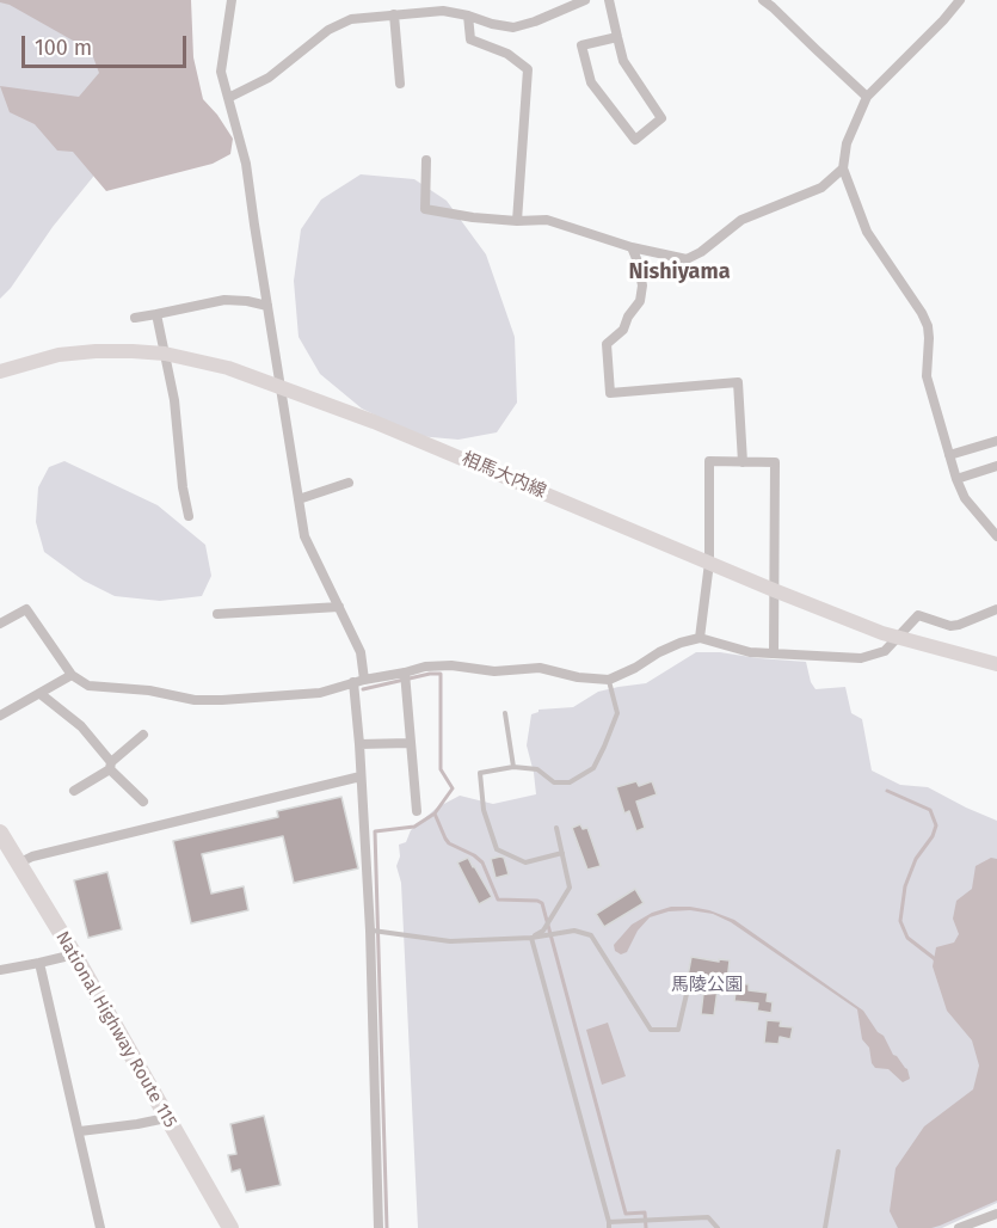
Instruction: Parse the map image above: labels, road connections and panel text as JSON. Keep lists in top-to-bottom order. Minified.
{"streets":{"highway":["National Highway Route 115"],"main road":["相馬大内線"]},"districts":["Nishiyama"],"parks":["馬陵公園"],"scale_bar":"100 m"}
